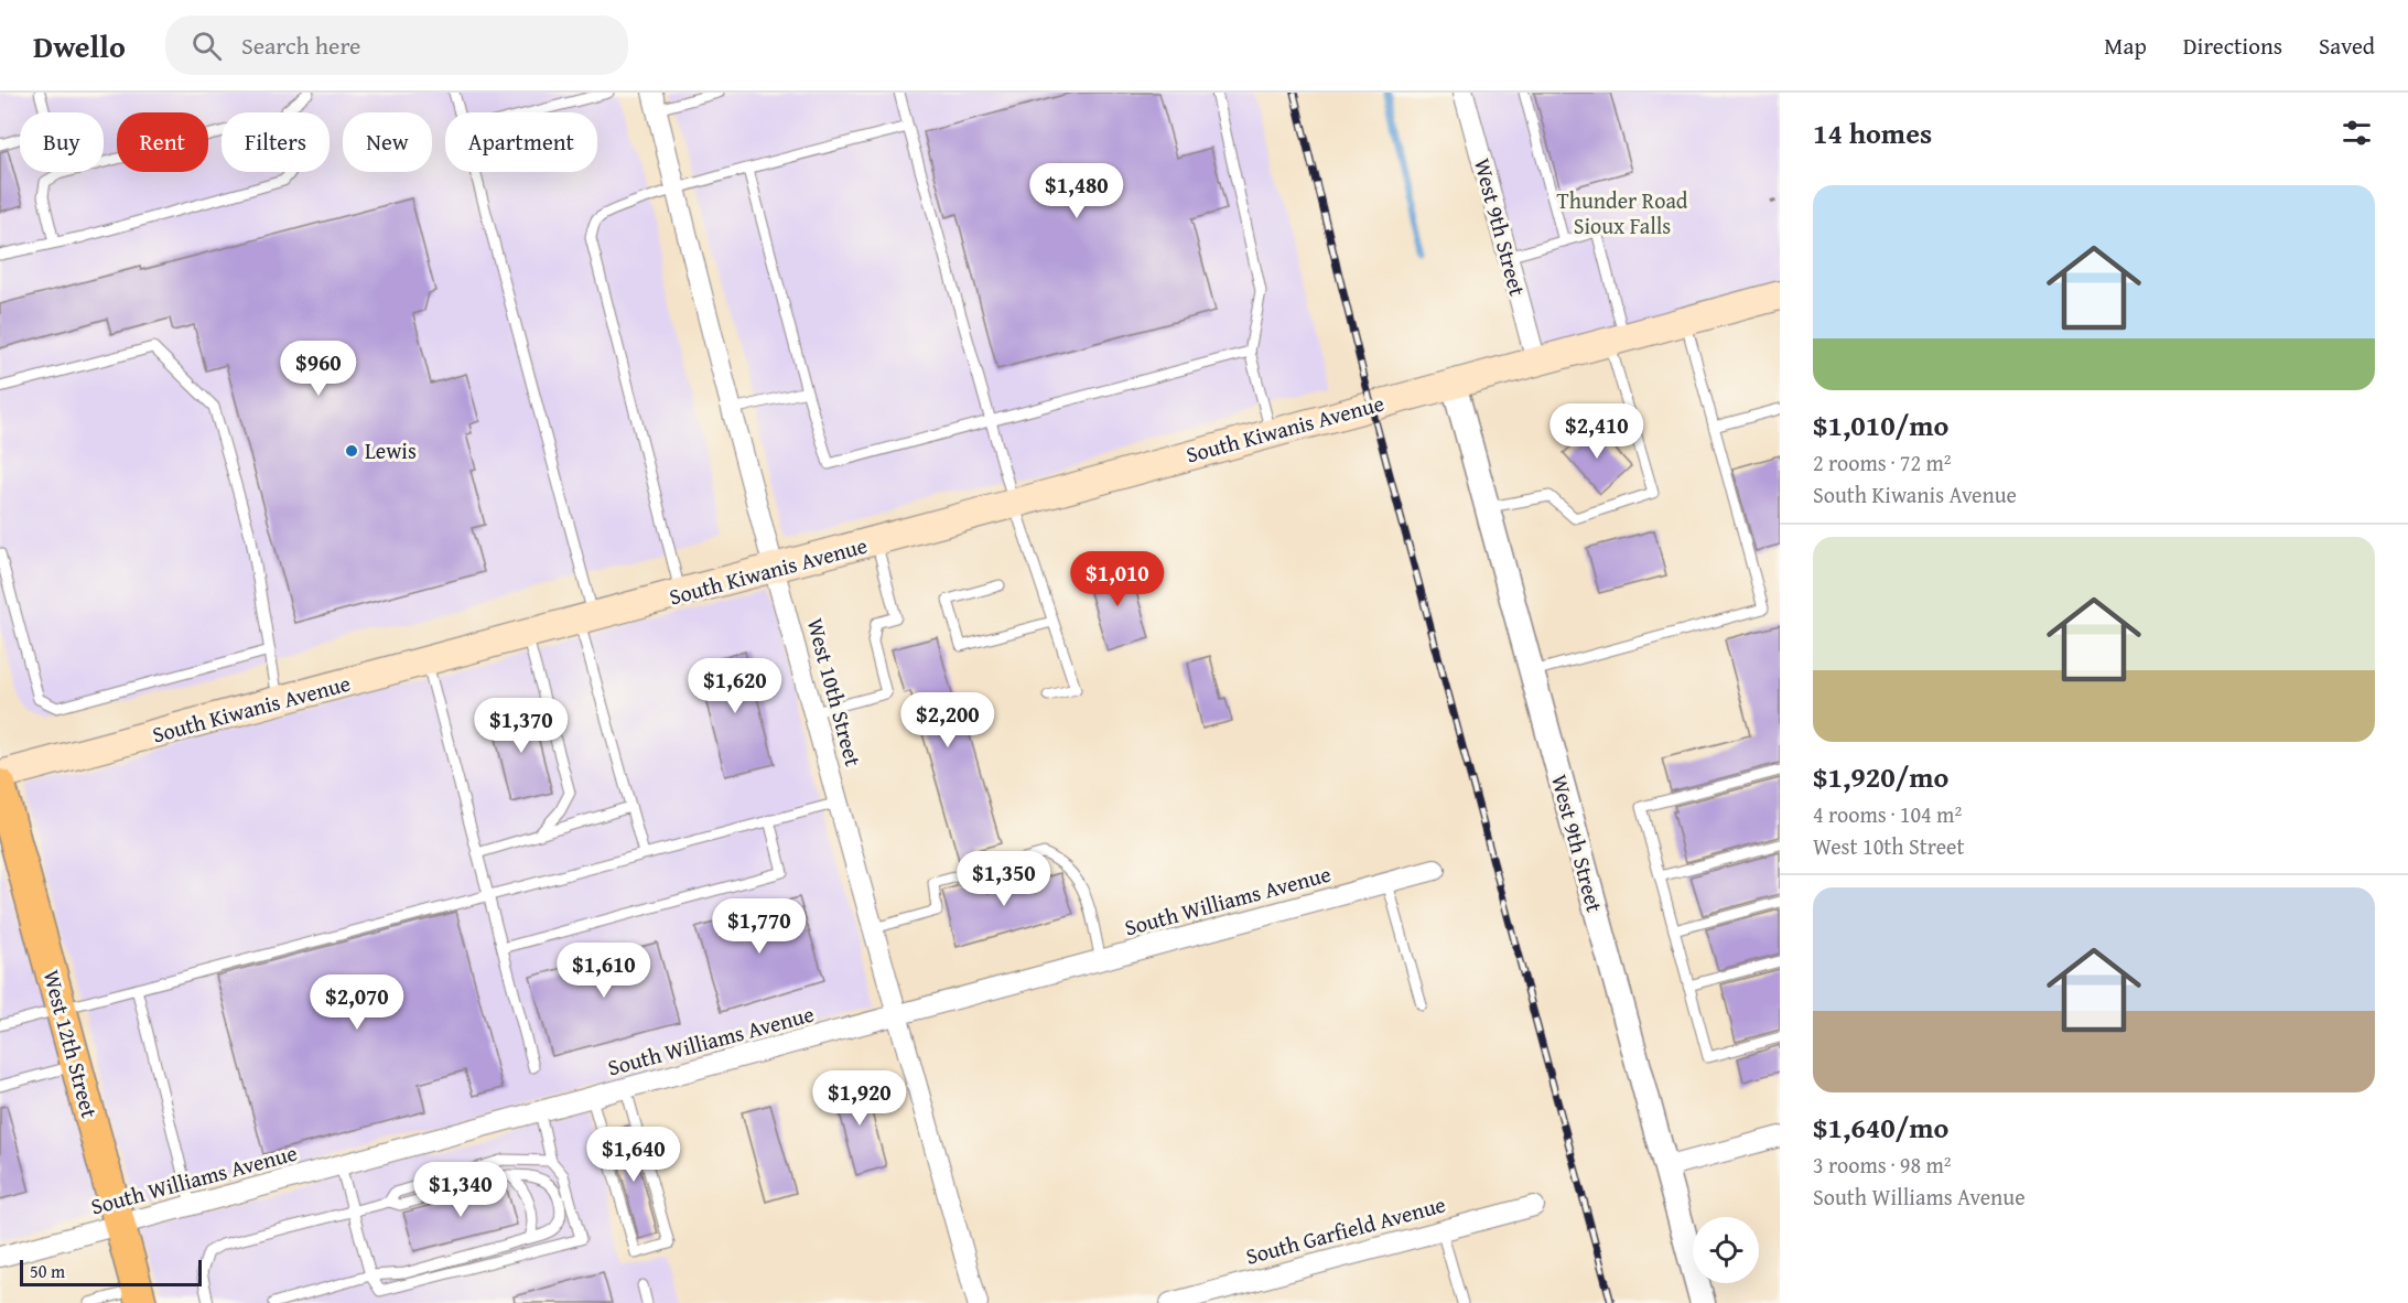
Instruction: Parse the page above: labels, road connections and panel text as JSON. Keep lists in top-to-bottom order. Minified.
{"streets":{"main road":["South Kiwanis Avenue","West 12th Street"],"street":["West 9th Street","West 10th Street","South Williams Avenue","South Garfield Avenue"]},"crossings":[["West 9th Street","South Kiwanis Avenue"],["South Kiwanis Avenue","West 10th Street"],["West 10th Street","South Williams Avenue"],["South Williams Avenue","West 12th Street"]],"parks":["Thunder Road Sioux Falls"],"places":["Lewis"],"scale_bar":"50 m","page":{"header":"Dwello","search":"Search here","nav":["Map","Directions","Saved"],"heading":"14 homes","chip":["Buy","Rent","Filters","New","Apartment"],"price":["$1,480","$960","$2,410","$1,010","$1,620","$2,200","$1,370","$1,350","$1,770","$1,610","$2,070","$1,920","$1,640","$1,340"],"list":[{"name":"$1,010/mo","note":"2 rooms · 72 m² · South Kiwanis Avenue"},{"name":"$1,920/mo","note":"4 rooms · 104 m² · West 10th Street"},{"name":"$1,640/mo","note":"3 rooms · 98 m² · South Williams Avenue"}],"scale":"50 m"}}
